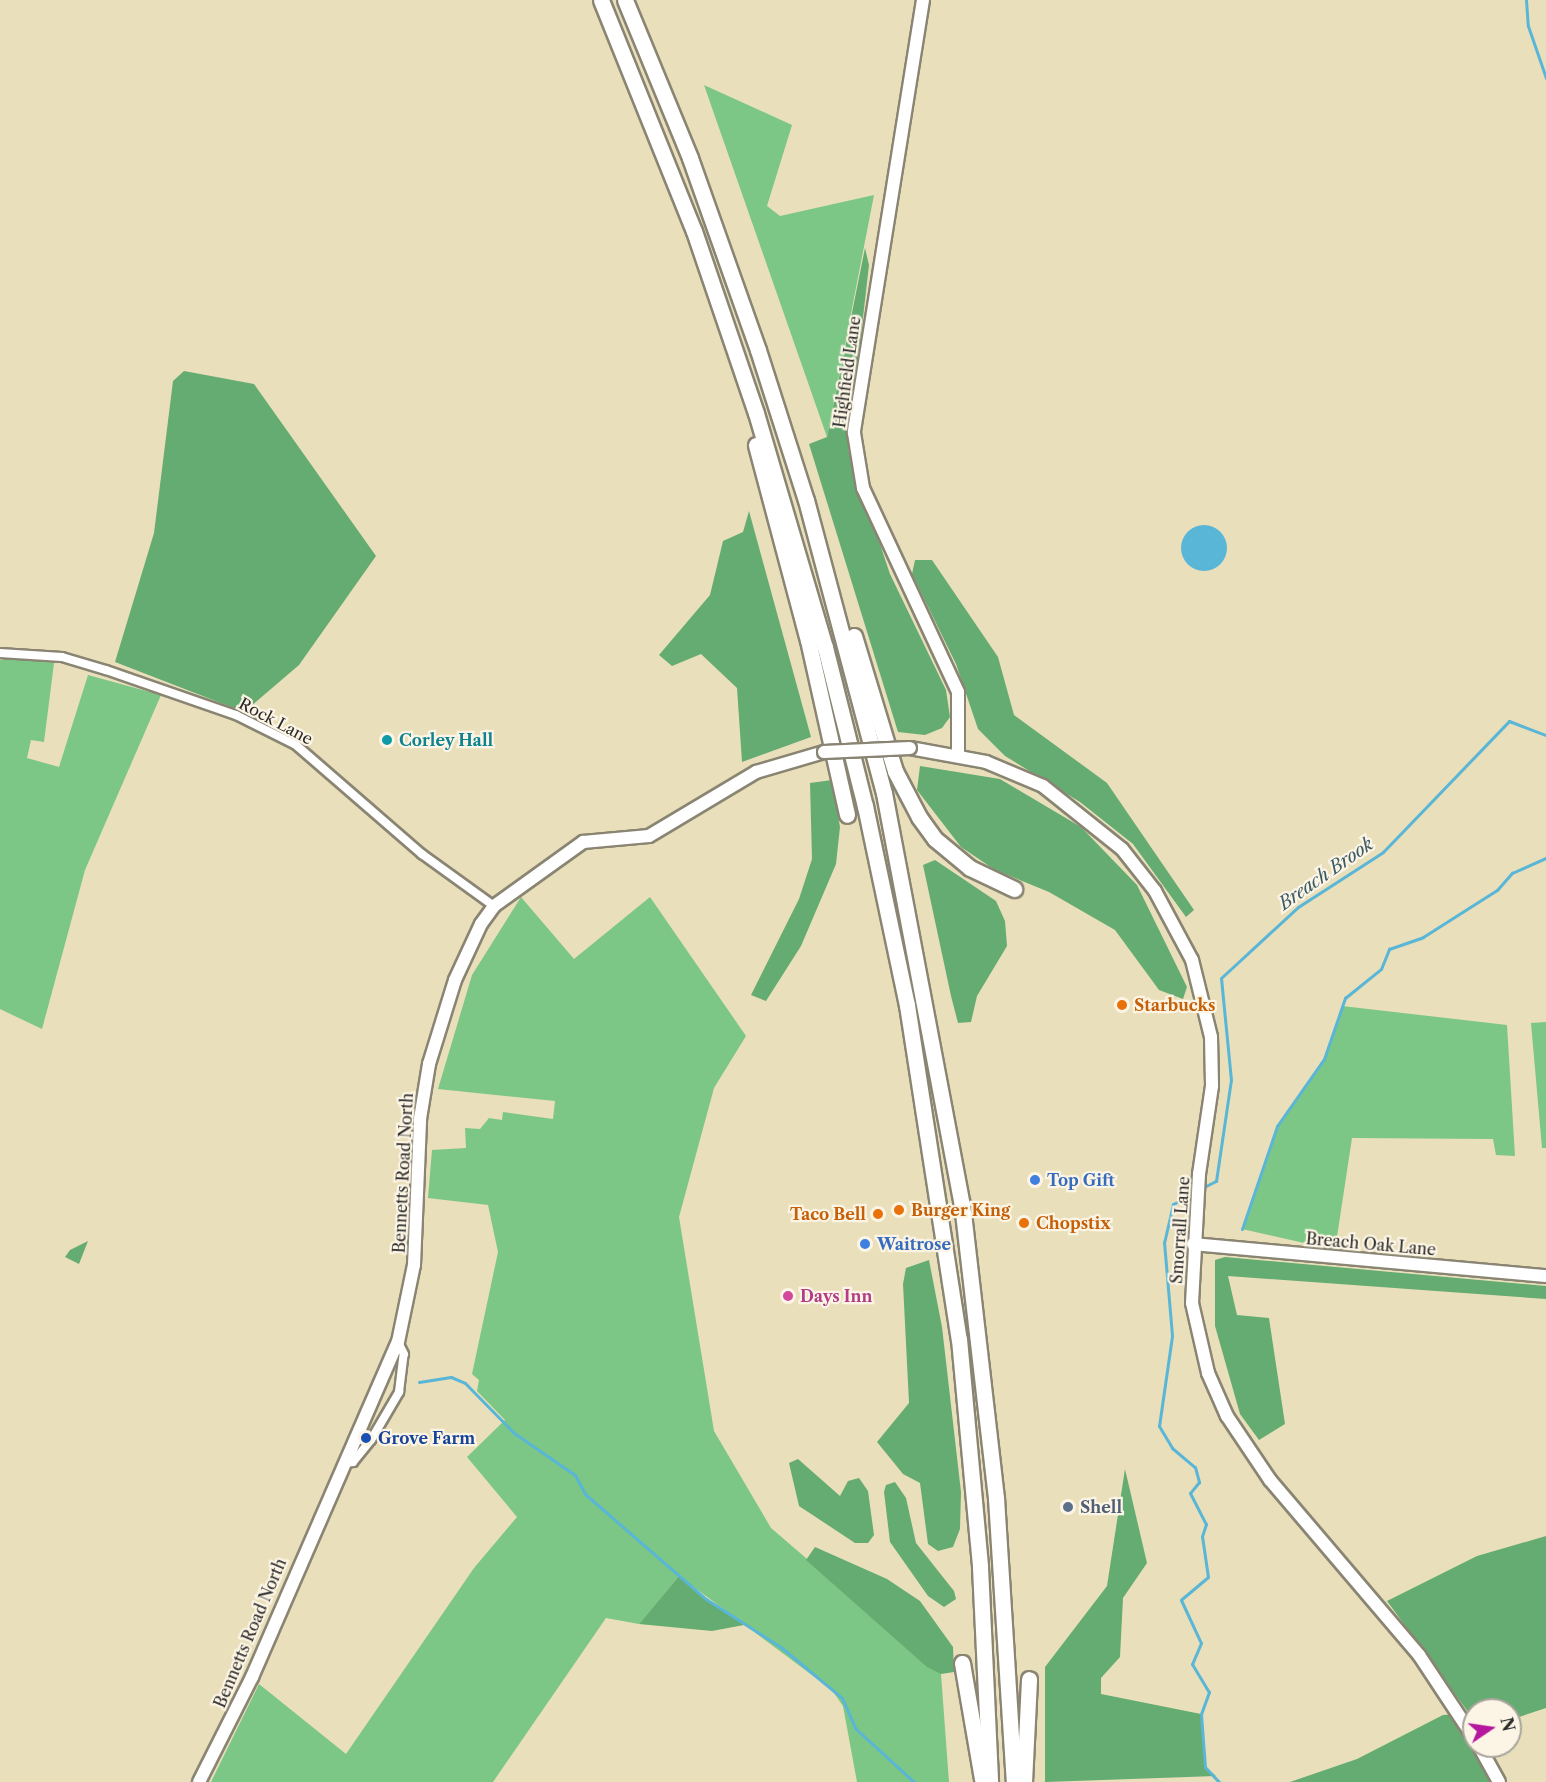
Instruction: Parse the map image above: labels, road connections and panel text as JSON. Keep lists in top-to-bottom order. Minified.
{"streets":{"street":["Highfield Lane","Rock Lane","Bennetts Road North","Smorrall Lane","Breach Oak Lane"]},"crossings":[["Highfield Lane","Bennetts Road North"],["Highfield Lane","Smorrall Lane"],["Rock Lane","Bennetts Road North"],["Bennetts Road North","Smorrall Lane"],["Smorrall Lane","Breach Oak Lane"]],"water":["Breach Brook"],"places":["Corley Hall","Starbucks","Top Gift","Burger King","Taco Bell","Chopstix","Waitrose","Days Inn","Grove Farm","Shell"],"north":"right"}
